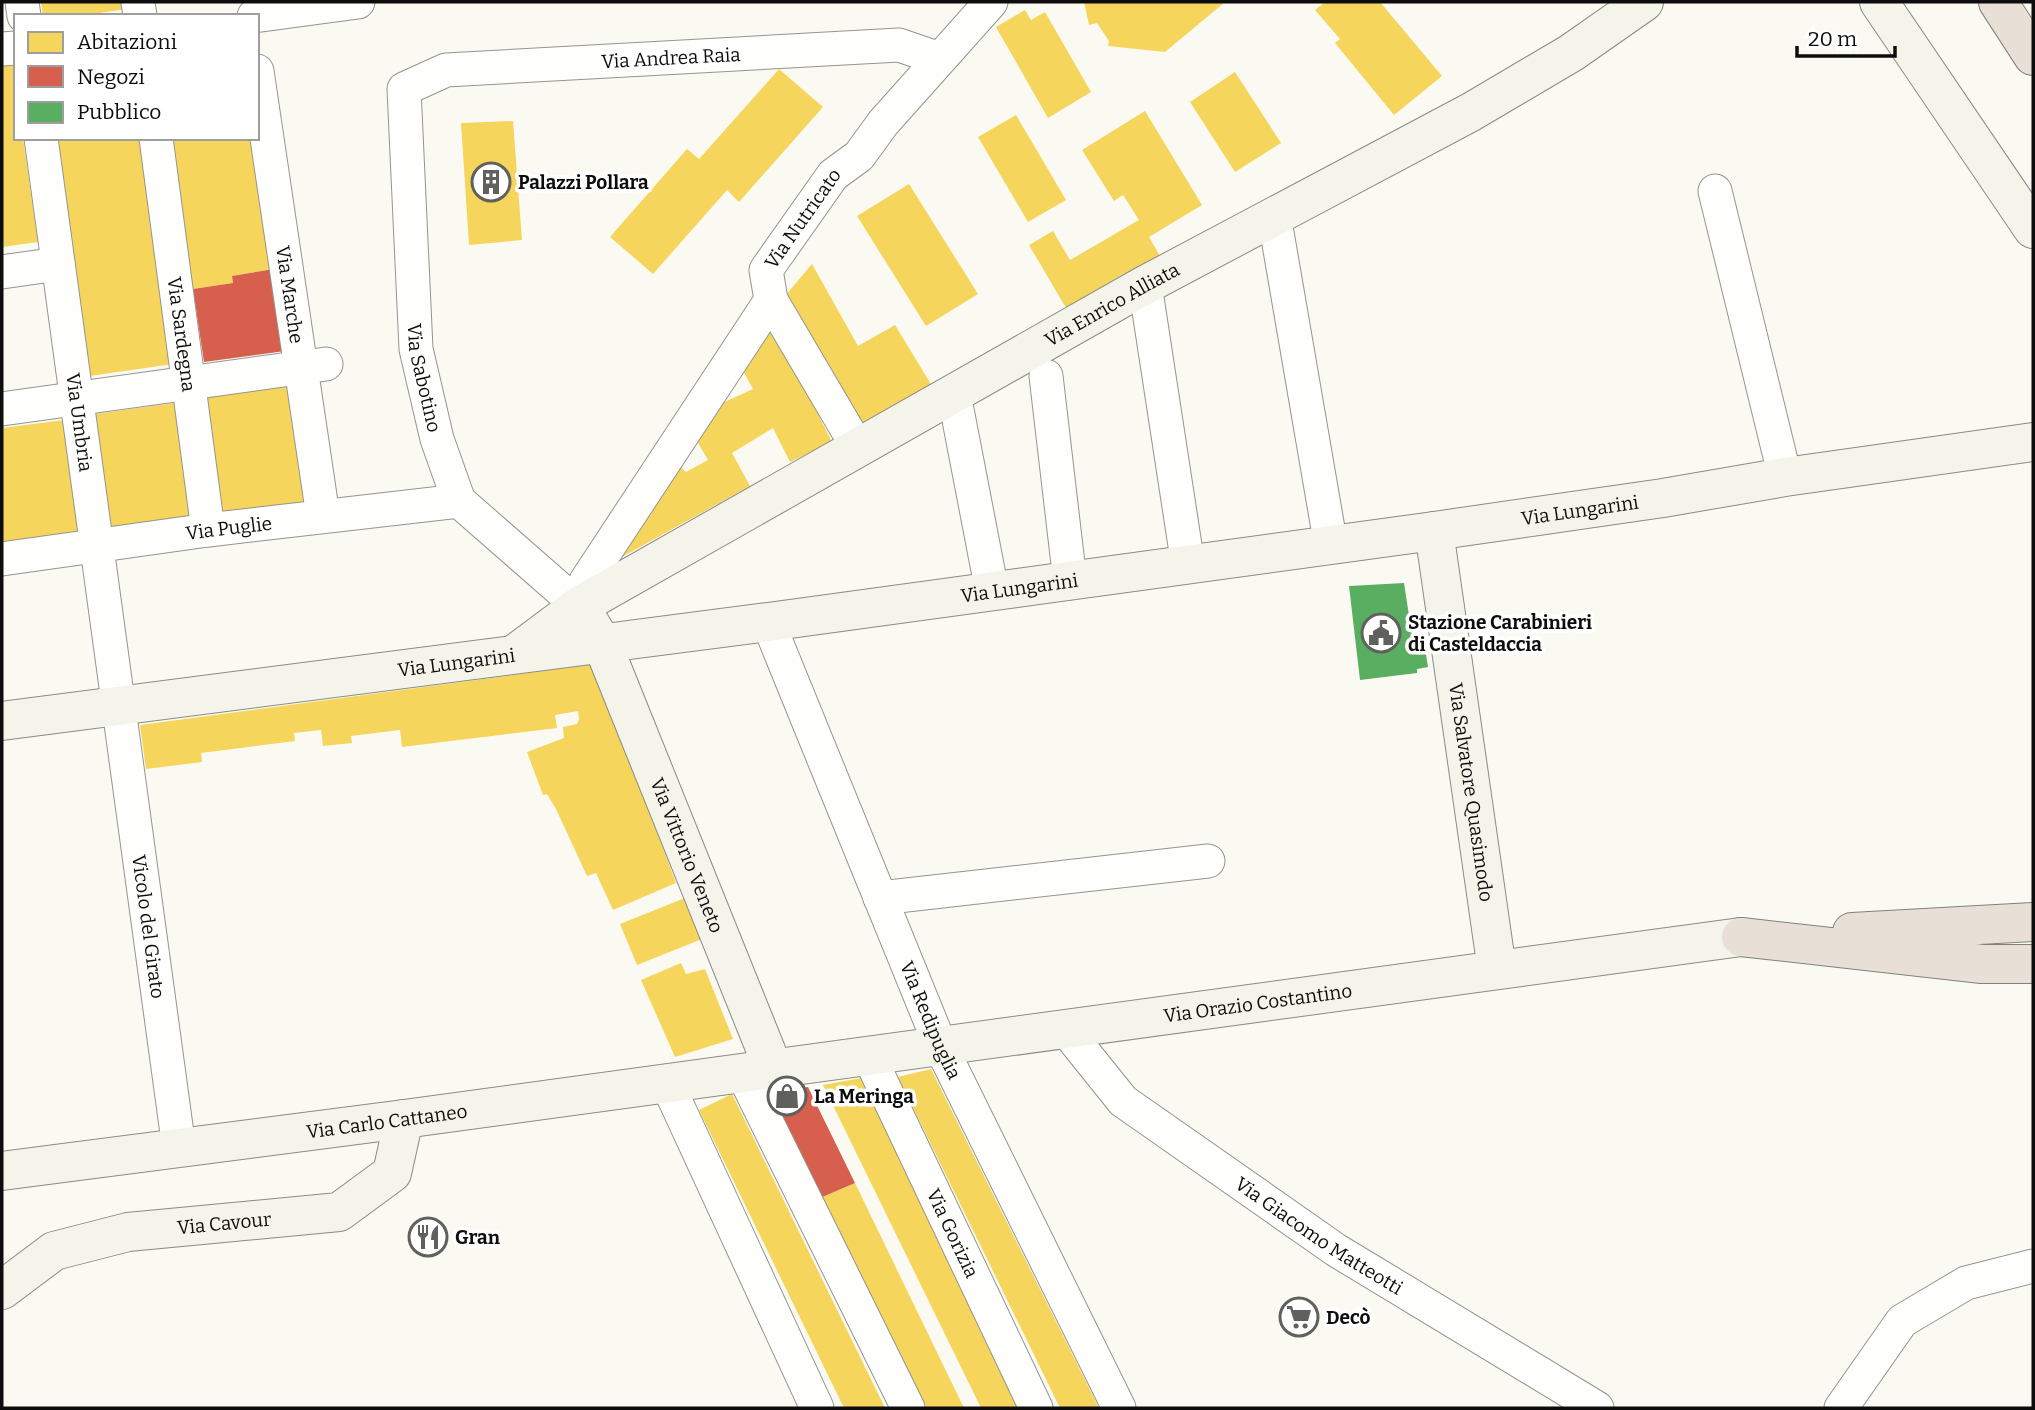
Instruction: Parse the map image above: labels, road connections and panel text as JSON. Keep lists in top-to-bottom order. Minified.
{"streets":{"street":["Via Andrea Raia","Via Nutricato","Via Marche","Via Enrico Alliata","Via Sardegna","Via Sabotino","Via Umbria","Via Lungarini","Via Puglie","Via Salvatore Quasimodo","Via Vittorio Veneto","Vicolo del Girato","Via Orazio Costantino","Via Redipuglia","Via Carlo Cattaneo","Via Cavour","Via Gorizia","Via Giacomo Matteotti"]},"crossings":[["Via Andrea Raia","Via Nutricato"],["Via Andrea Raia","Via Sabotino"],["Via Nutricato","Via Enrico Alliata"],["Via Nutricato","Via Sabotino"],["Via Nutricato","Via Vittorio Veneto"],["Via Marche","Via Puglie"],["Via Enrico Alliata","Via Sabotino"],["Via Enrico Alliata","Via Lungarini"],["Via Enrico Alliata","Via Vittorio Veneto"],["Via Sardegna","Via Puglie"],["Via Sabotino","Via Puglie"],["Via Sabotino","Via Vittorio Veneto"],["Via Umbria","Via Lungarini"],["Via Umbria","Via Puglie"],["Via Umbria","Vicolo del Girato"],["Via Lungarini","Via Salvatore Quasimodo"],["Via Lungarini","Via Vittorio Veneto"],["Via Lungarini","Vicolo del Girato"],["Via Lungarini","Via Redipuglia"],["Via Salvatore Quasimodo","Via Orazio Costantino"],["Via Vittorio Veneto","Via Orazio Costantino"],["Via Vittorio Veneto","Via Carlo Cattaneo"],["Vicolo del Girato","Via Carlo Cattaneo"],["Via Orazio Costantino","Via Redipuglia"],["Via Orazio Costantino","Via Carlo Cattaneo"],["Via Orazio Costantino","Via Gorizia"],["Via Orazio Costantino","Via Giacomo Matteotti"],["Via Carlo Cattaneo","Via Cavour"]],"places":{"building":["Palazzi Pollara"],"public building":["Stazione Carabinieri di Casteldaccia"],"shop":["La Meringa"],"restaurant":["Gran"],"supermarket":["Decò"]},"legend":["Abitazioni","Negozi","Pubblico"],"scale_bar":"20 m"}
